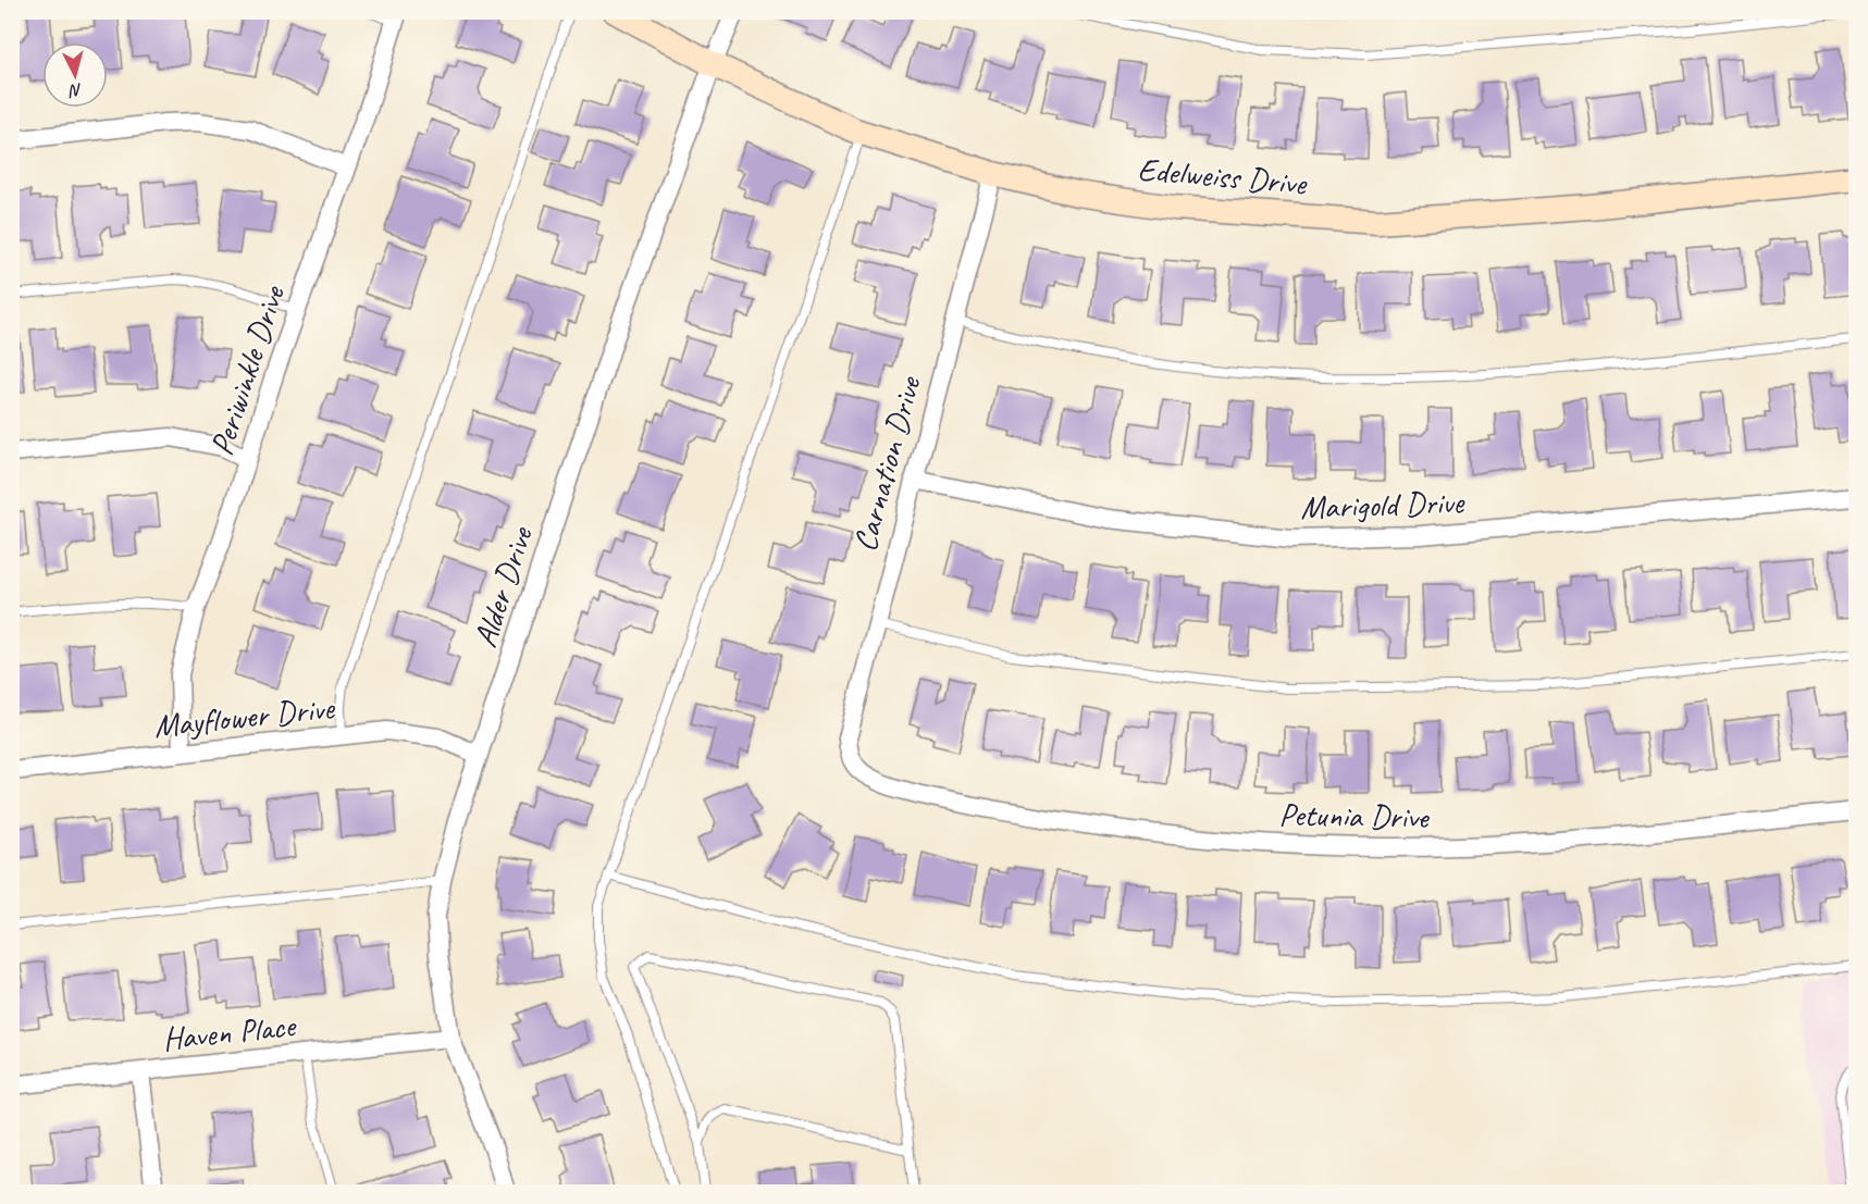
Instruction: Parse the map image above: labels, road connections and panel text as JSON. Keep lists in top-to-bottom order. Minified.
{"streets":{"street":["Edelweiss Drive","Periwinkle Drive","Carnation Drive","Marigold Drive","Alder Drive","Mayflower Drive","Petunia Drive","Haven Place"]},"crossings":[["Edelweiss Drive","Carnation Drive"],["Edelweiss Drive","Alder Drive"],["Periwinkle Drive","Mayflower Drive"],["Carnation Drive","Marigold Drive"],["Carnation Drive","Petunia Drive"],["Alder Drive","Mayflower Drive"],["Alder Drive","Haven Place"]],"north":"bottom"}
